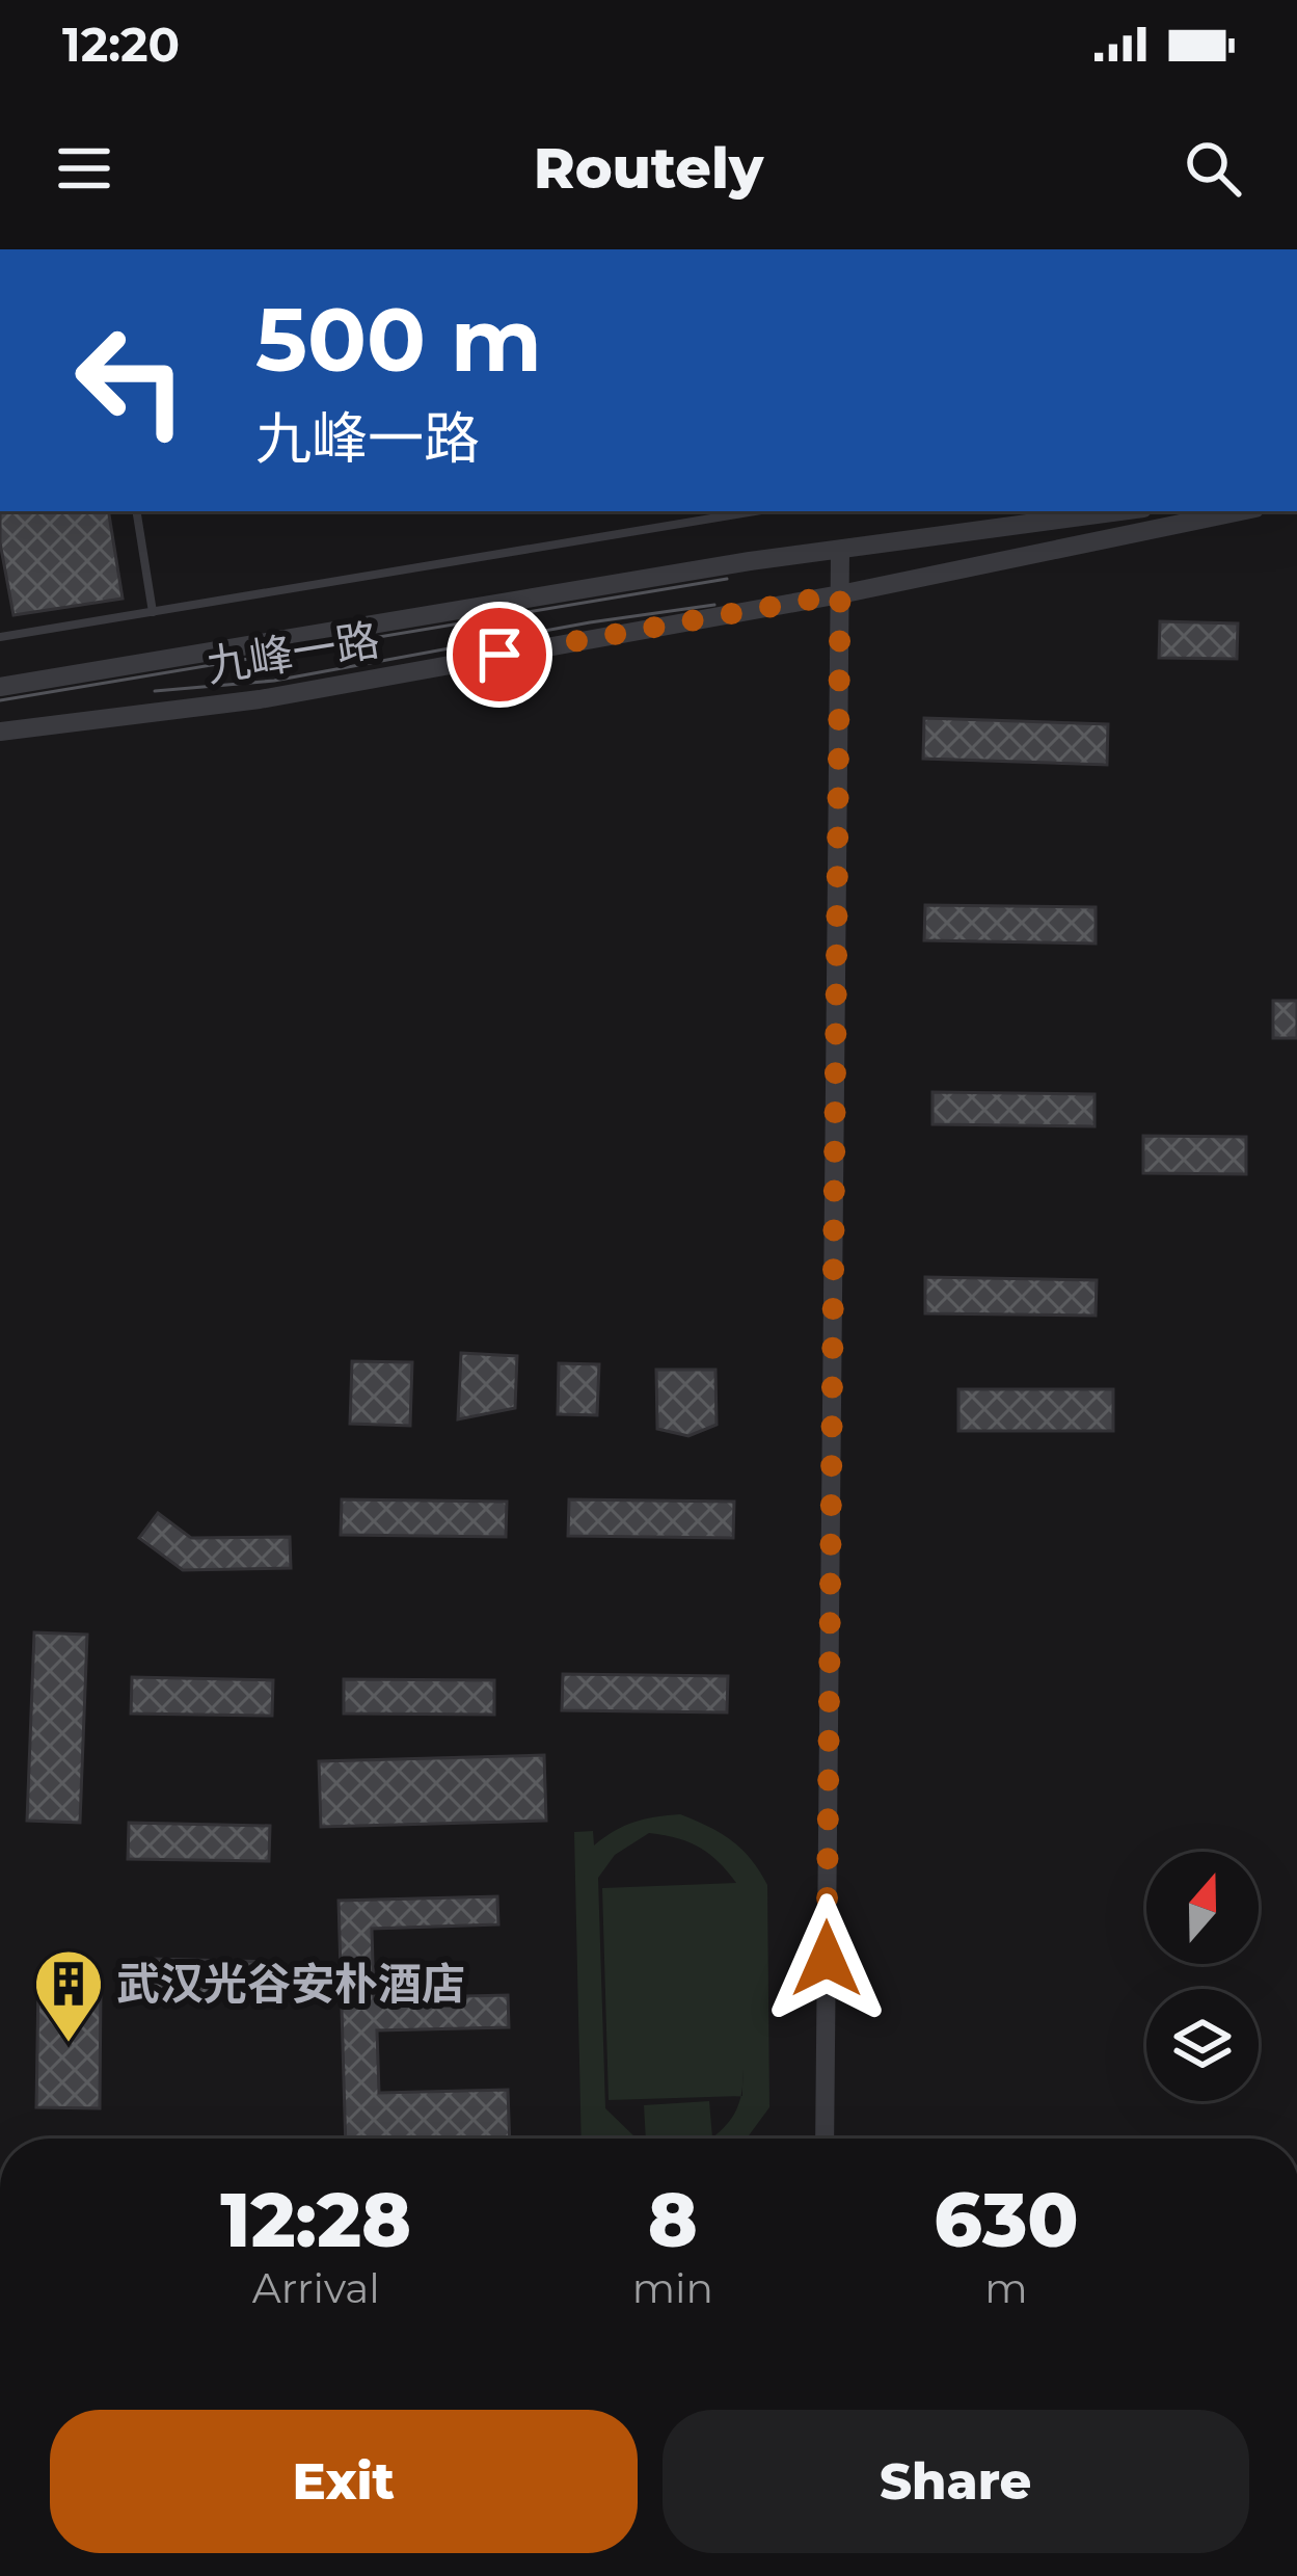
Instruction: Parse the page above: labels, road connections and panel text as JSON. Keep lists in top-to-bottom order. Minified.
{"streets":{"street":["九峰一路"]},"places":{"building":["武汉光谷安朴酒店"]},"north":"top","page":{"status":"12:20","header":"Routely","turn":["500 m","九峰一路"],"eta":["12:28","Arrival","8","min","630","m"],"buttons":["Exit","Share"]}}
